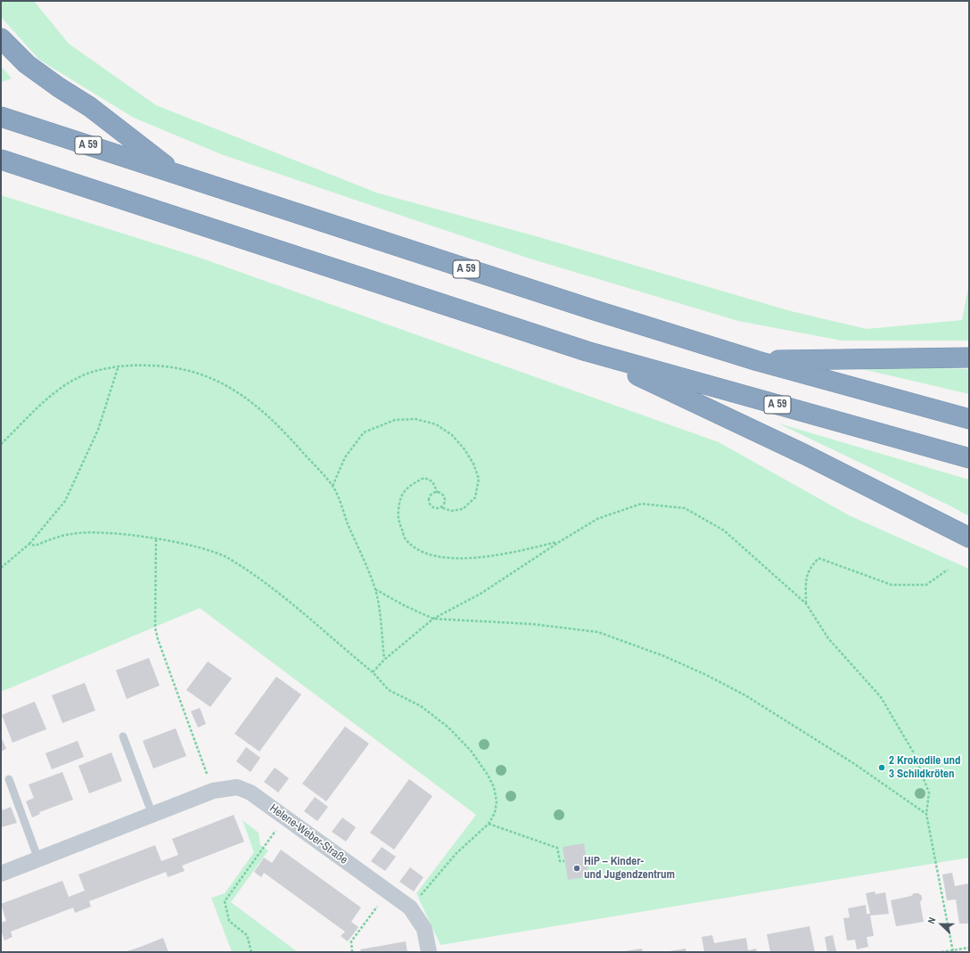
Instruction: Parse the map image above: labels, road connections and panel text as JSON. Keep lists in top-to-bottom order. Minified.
{"streets":{"highway":["A 59"],"street":["Helene-Weber-Straße"]},"places":["2 Krokodile und 3 Schildkröten","HiP – Kinder- und Jugendzentrum"],"north":"left"}
